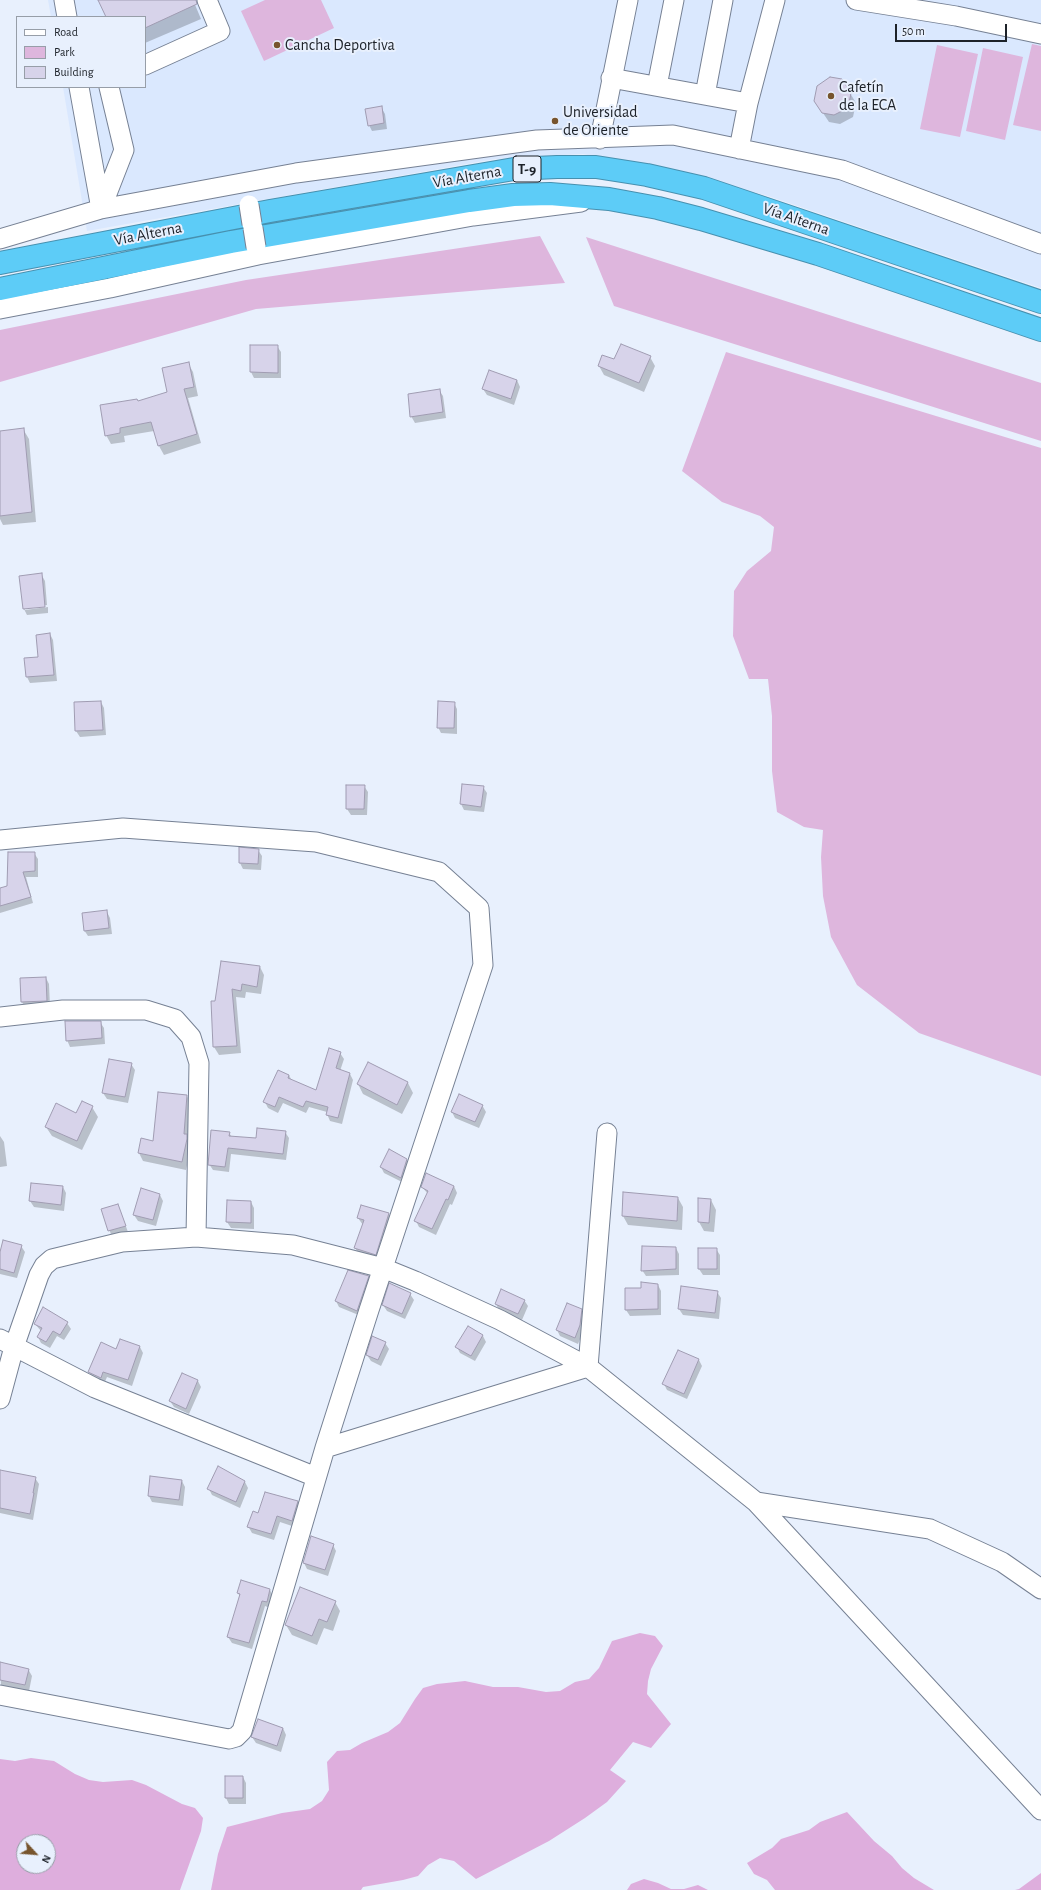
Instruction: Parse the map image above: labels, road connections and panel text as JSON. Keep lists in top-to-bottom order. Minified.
{"streets":{"highway":["T-9","Vía Alterna"]},"places":["Cancha Deportiva","Cafetín de la ECA","Universidad de Oriente"],"legend":["Road","Park","Building"],"scale_bar":"50 m","north":"bottom right"}
